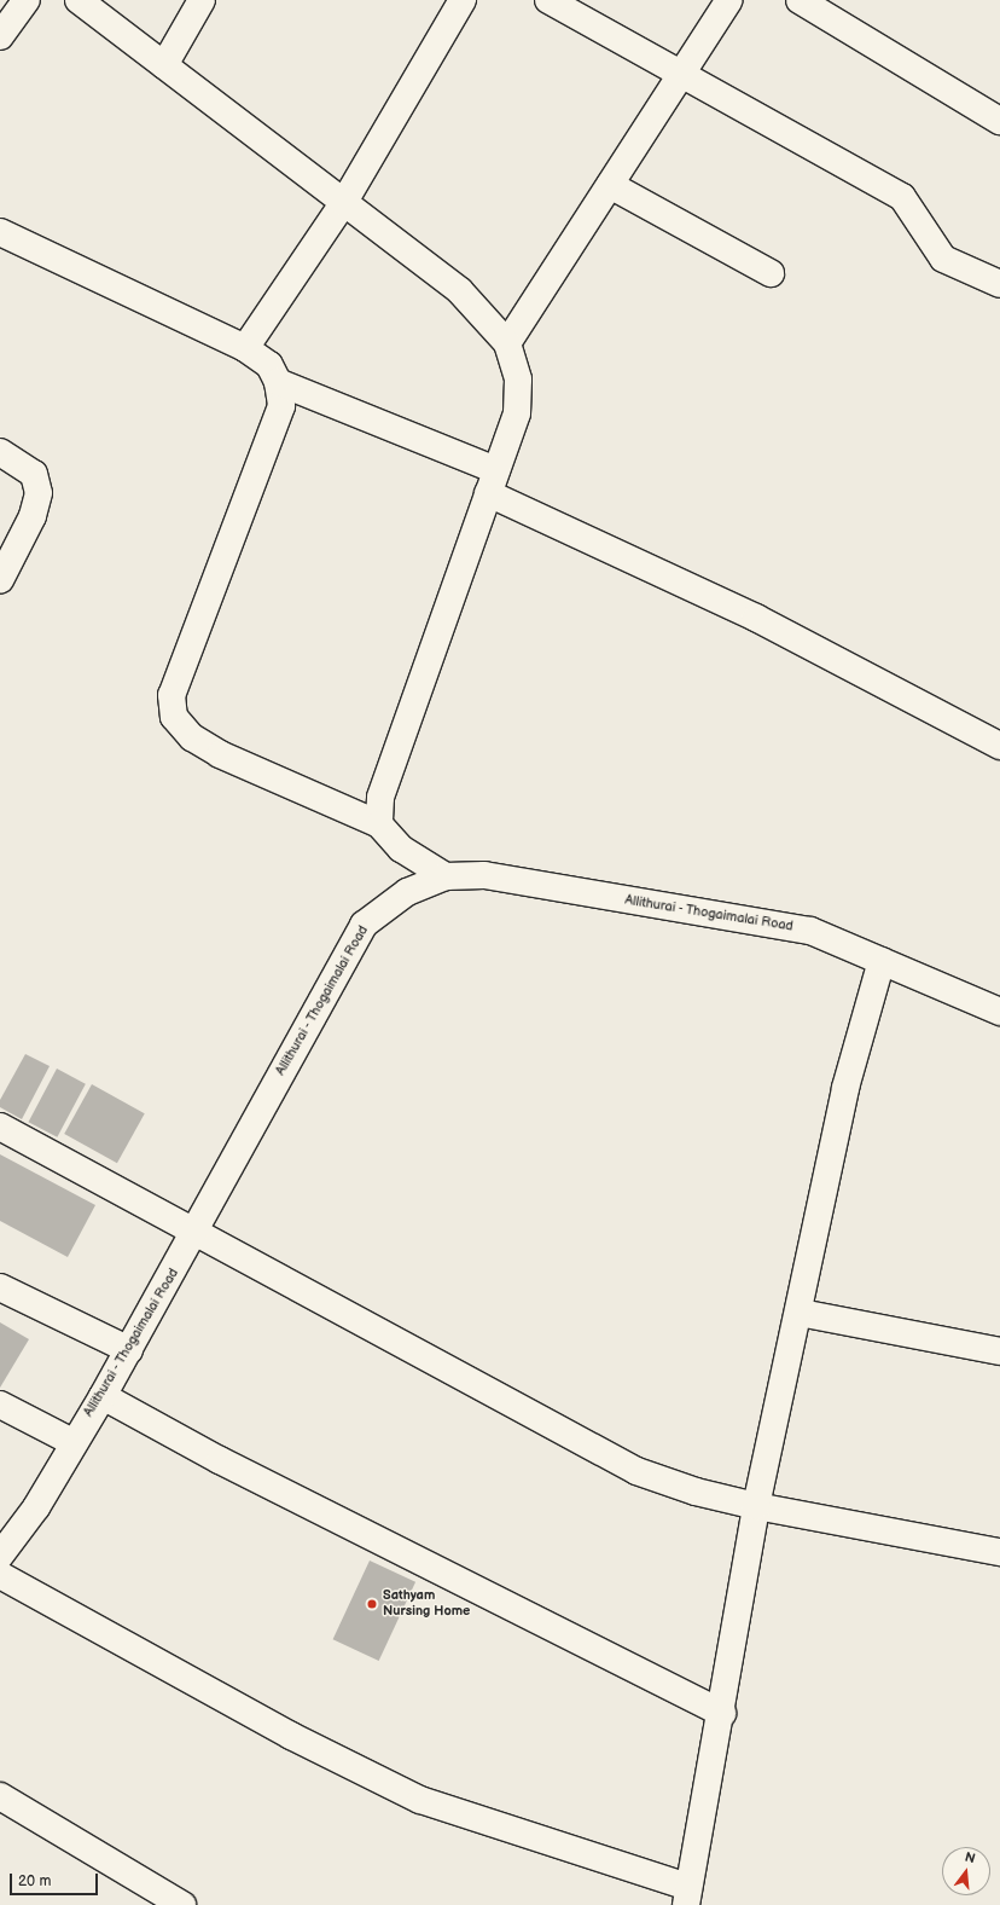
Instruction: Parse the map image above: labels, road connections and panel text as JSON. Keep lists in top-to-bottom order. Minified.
{"streets":{"street":["Allithurai - Thogaimalai Road"]},"places":["Sathyam Nursing Home"],"scale_bar":"20 m","north":"top"}
